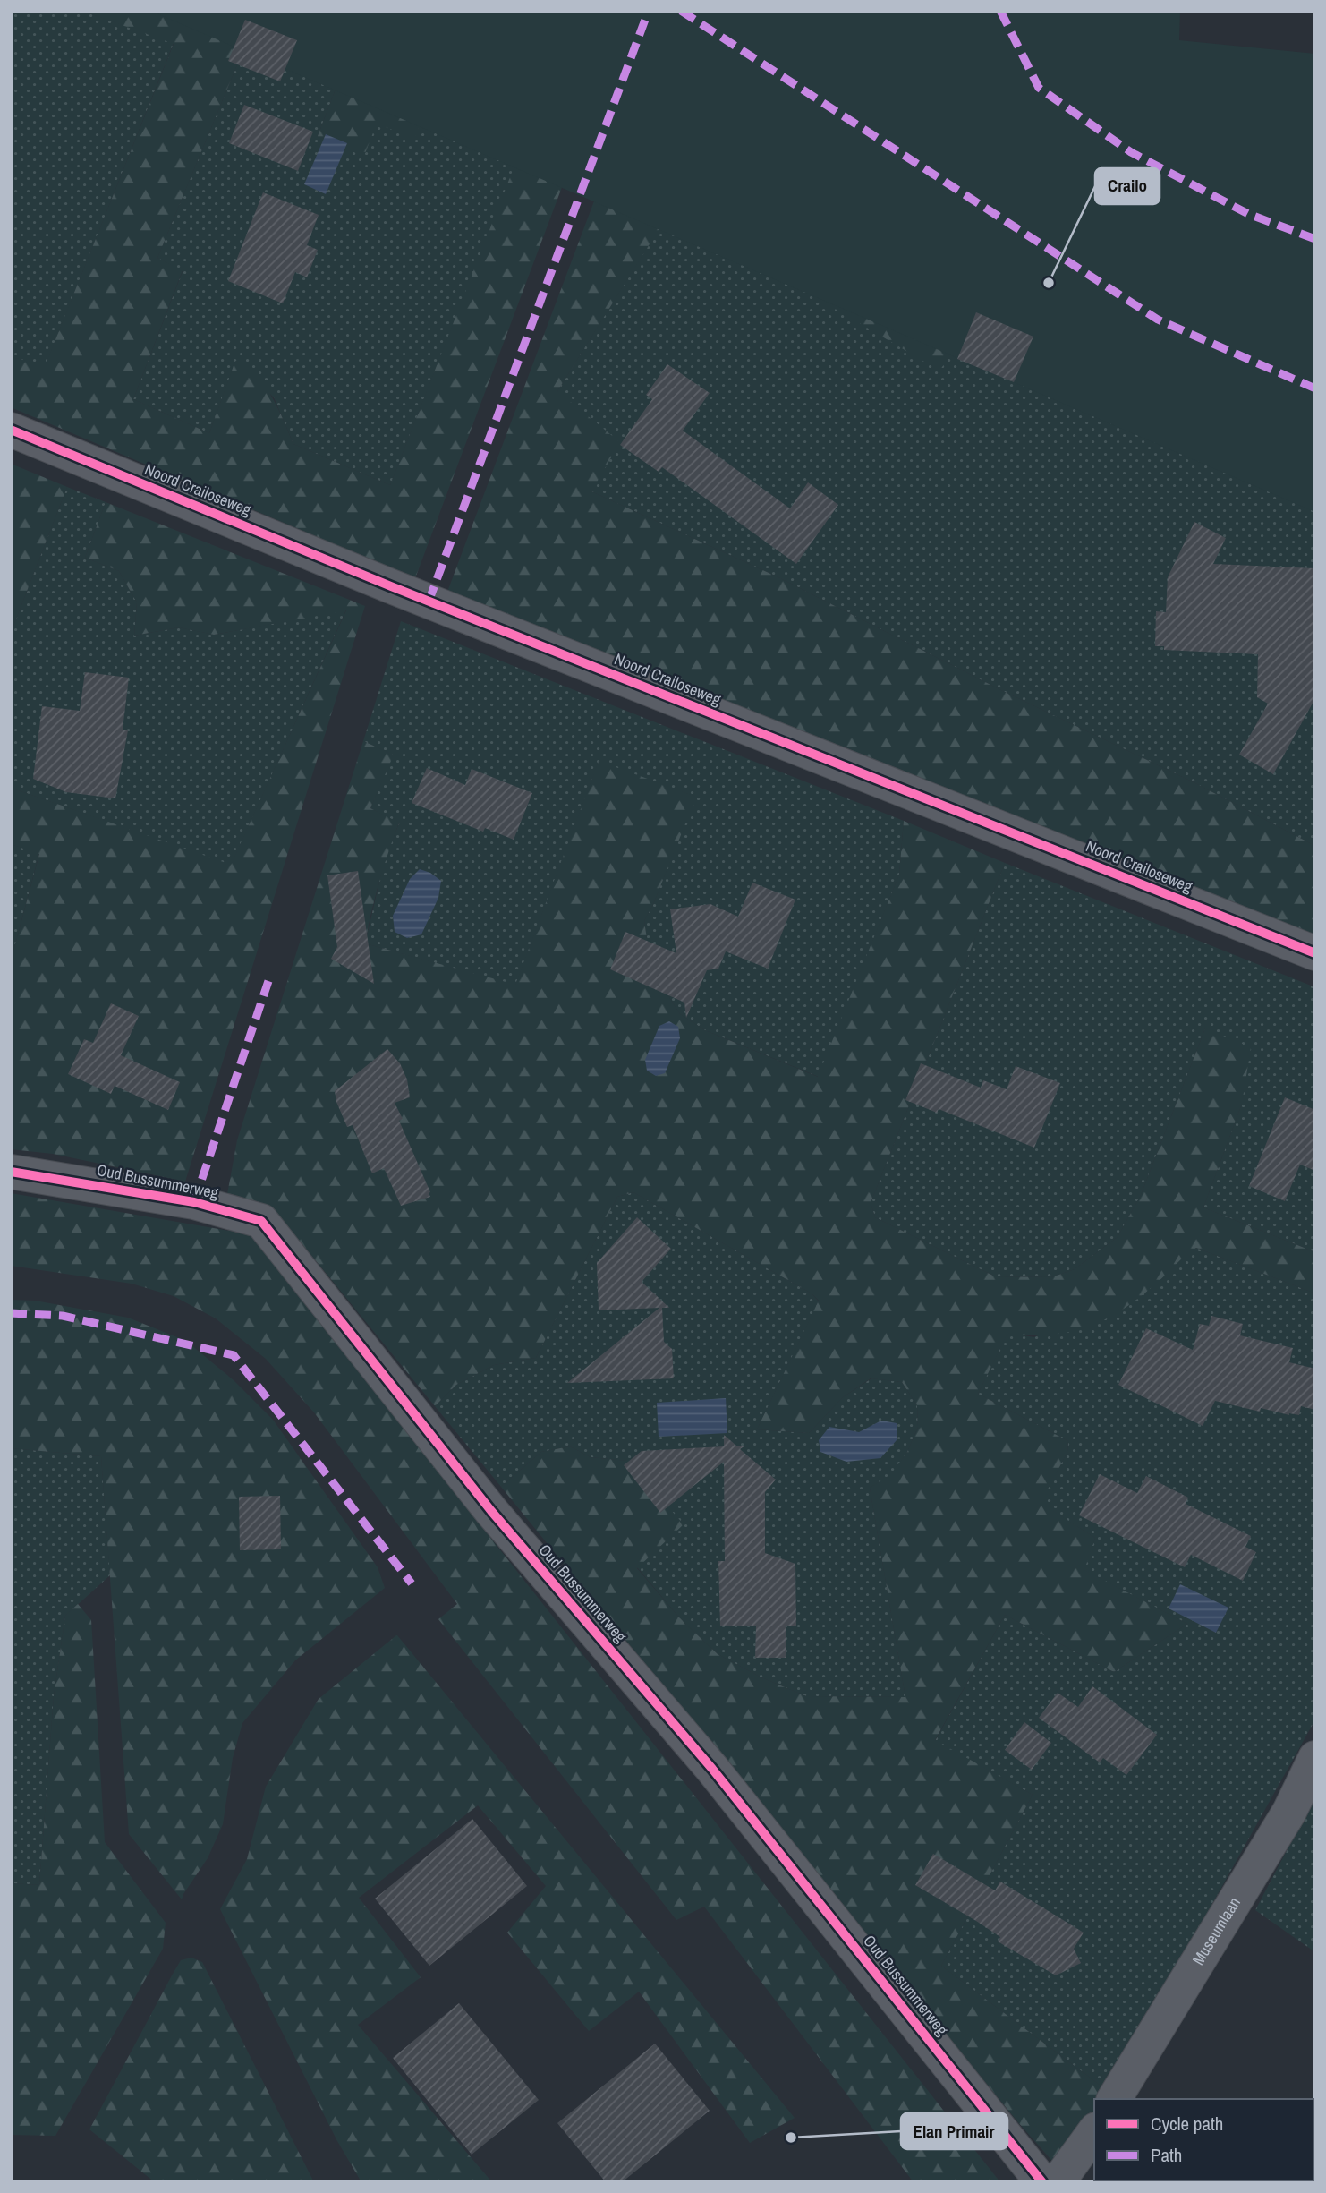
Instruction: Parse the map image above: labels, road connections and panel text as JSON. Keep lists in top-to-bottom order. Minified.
{"streets":{"street":["Noord Crailoseweg","Oud Bussummerweg","Museumlaan"]},"places":["Crailo","Elan Primair"],"legend":["Cycle path","Path"]}
